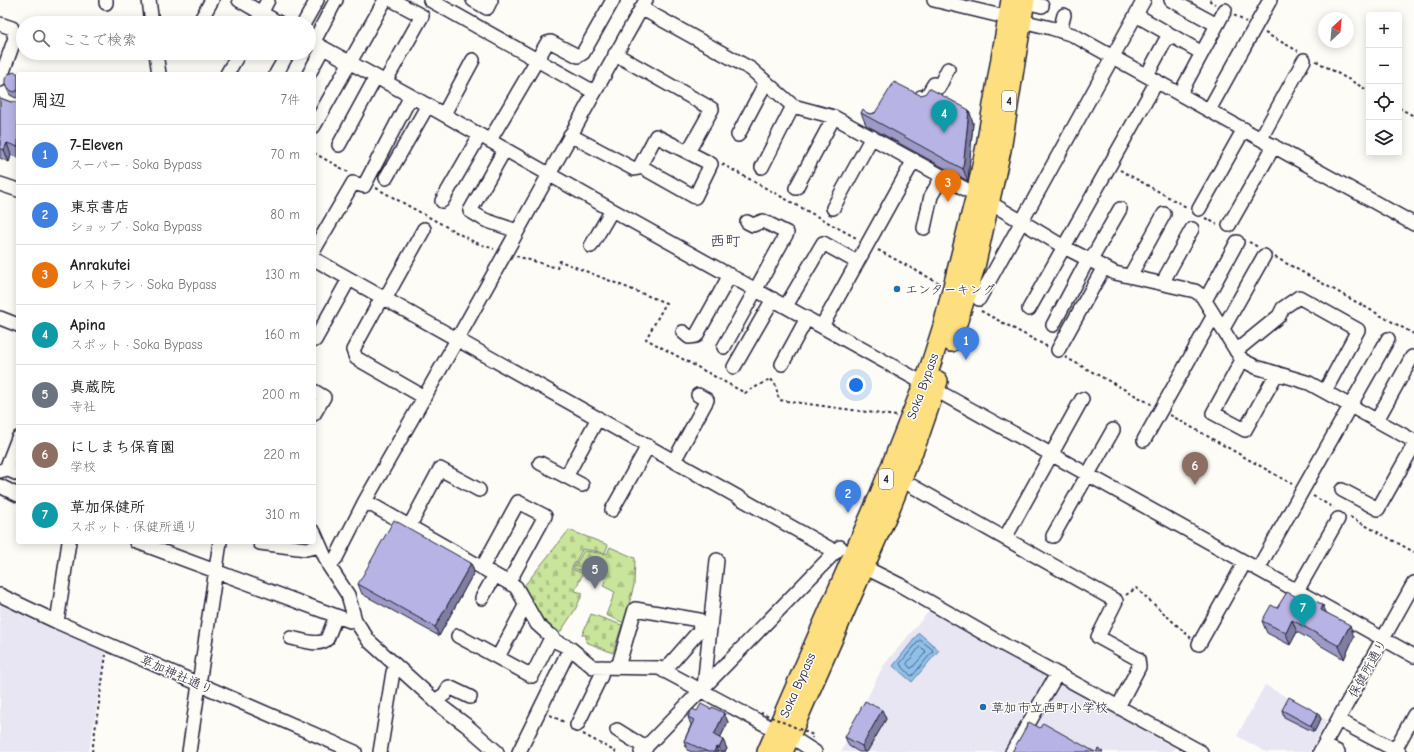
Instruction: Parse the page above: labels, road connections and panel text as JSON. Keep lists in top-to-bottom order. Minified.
{"streets":{"highway":["4","Soka Bypass"],"street":["保健所通り","草加神社通り"]},"districts":["西町"],"places":["エンターキング","草加市立西町小学校"],"north":"top right","page":{"map_buttons":["+","−"],"search":"ここで検索","heading":["周辺","7件"],"pins":["4","3","1","6","2","5","7"],"list":[{"mark":"1","name":"7-Eleven","note":"スーパー · Soka Bypass","value":"70 m"},{"mark":"2","name":"東京書店","note":"ショップ · Soka Bypass","value":"80 m"},{"mark":"3","name":"Anrakutei","note":"レストラン · Soka Bypass","value":"130 m"},{"mark":"4","name":"Apina","note":"スポット · Soka Bypass","value":"160 m"},{"mark":"5","name":"真蔵院","note":"寺社","value":"200 m"},{"mark":"6","name":"にしまち保育園","note":"学校","value":"220 m"},{"mark":"7","name":"草加保健所","note":"スポット · 保健所通り","value":"310 m"}]}}
